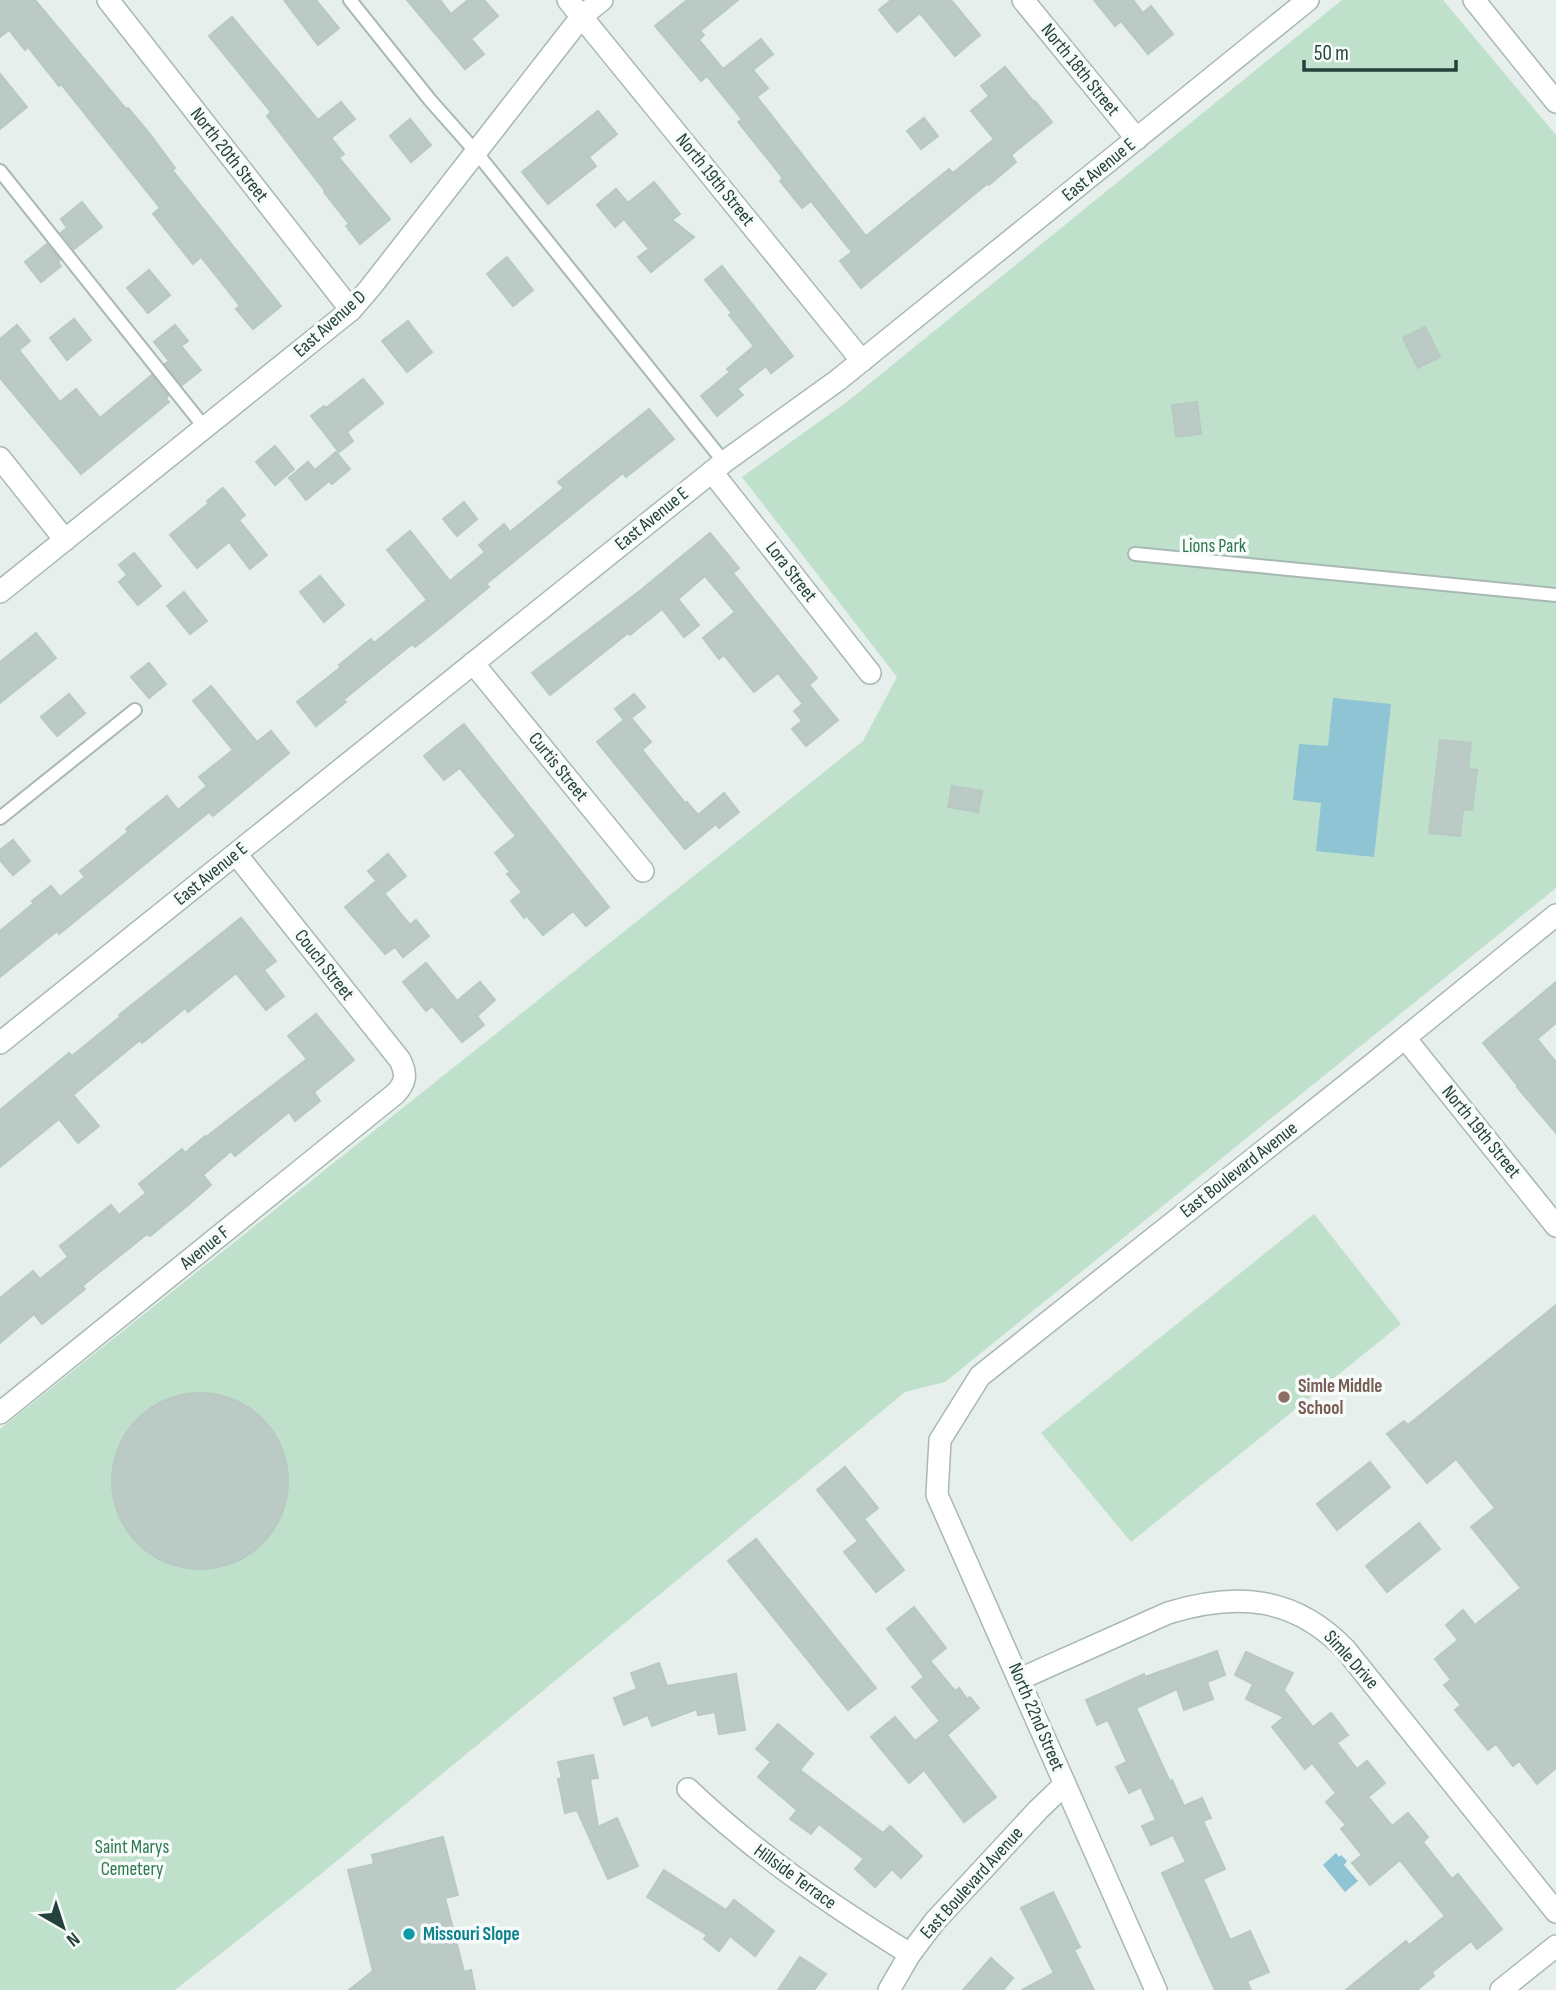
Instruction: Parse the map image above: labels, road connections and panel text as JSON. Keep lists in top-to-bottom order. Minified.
{"streets":{"street":["North 18th Street","North 20th Street","East Avenue E","North 19th Street","East Avenue D","Lora Street","Curtis Street","Couch Street","East Boulevard Avenue","Avenue F","Simle Drive","North 22nd Street","Hillside Terrace"]},"crossings":[["North 18th Street","East Avenue E"],["North 20th Street","East Avenue D"],["East Avenue E","North 19th Street"],["East Avenue E","Lora Street"],["East Avenue E","Curtis Street"],["East Avenue E","Couch Street"],["North 19th Street","East Avenue D"],["North 19th Street","East Boulevard Avenue"],["Couch Street","Avenue F"],["East Boulevard Avenue","North 22nd Street"],["East Boulevard Avenue","Hillside Terrace"],["Simle Drive","North 22nd Street"]],"parks":["Lions Park","Saint Marys Cemetery"],"places":["Simle Middle School","Missouri Slope"],"scale_bar":"50 m","north":"bottom right"}
